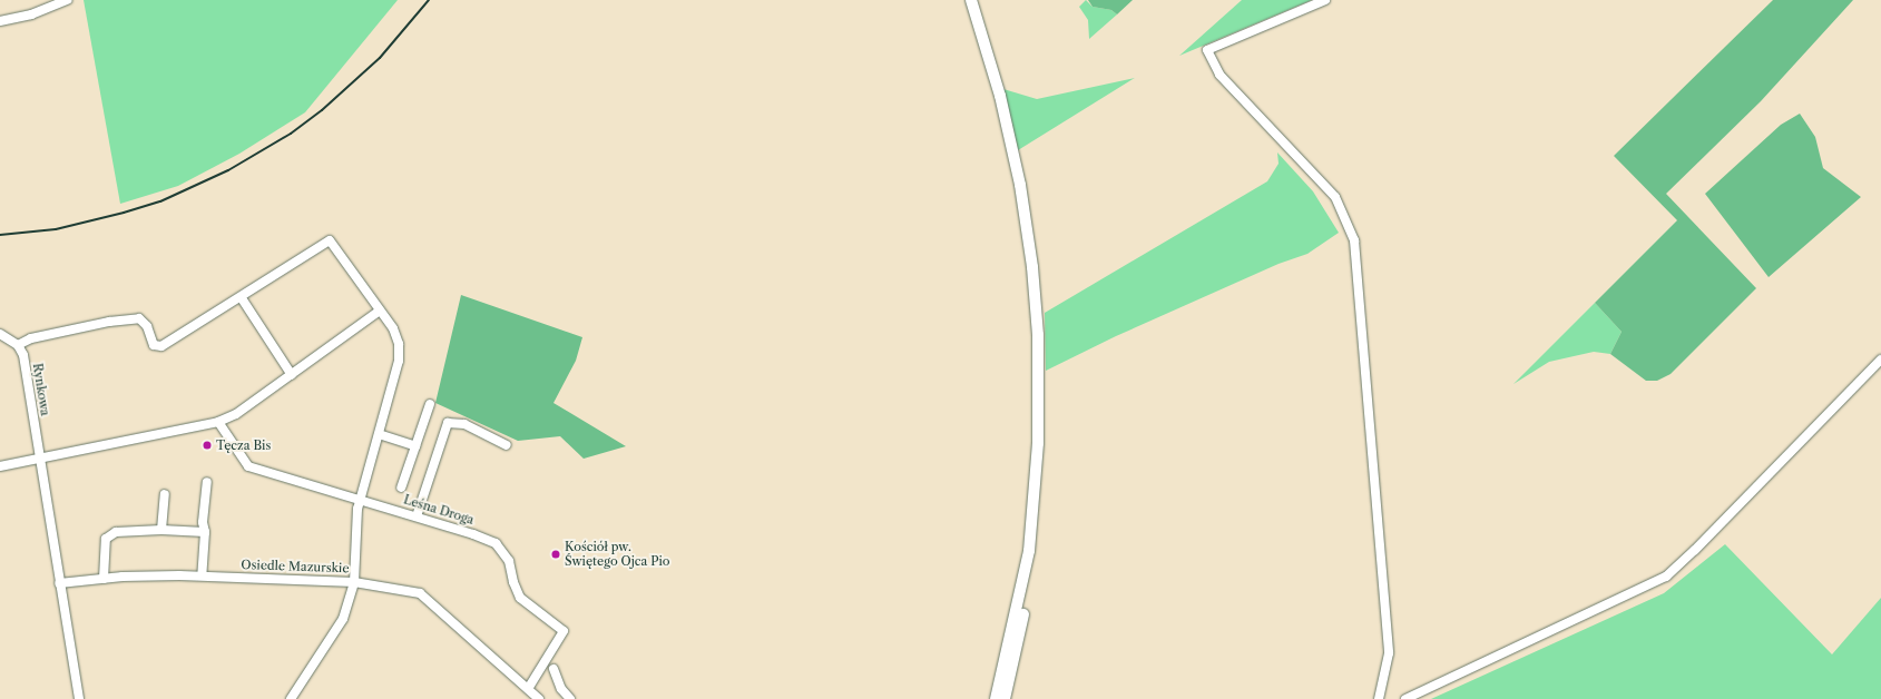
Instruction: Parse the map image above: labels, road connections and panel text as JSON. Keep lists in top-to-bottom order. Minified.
{"streets":{"street":["Rynkowa","Leśna Droga","Osiedle Mazurskie"]},"crossings":[["Rynkowa","Osiedle Mazurskie"],["Leśna Droga","Osiedle Mazurskie"]],"places":["Tęcza Bis","Kościół pw. Świętego Ojca Pio"]}
